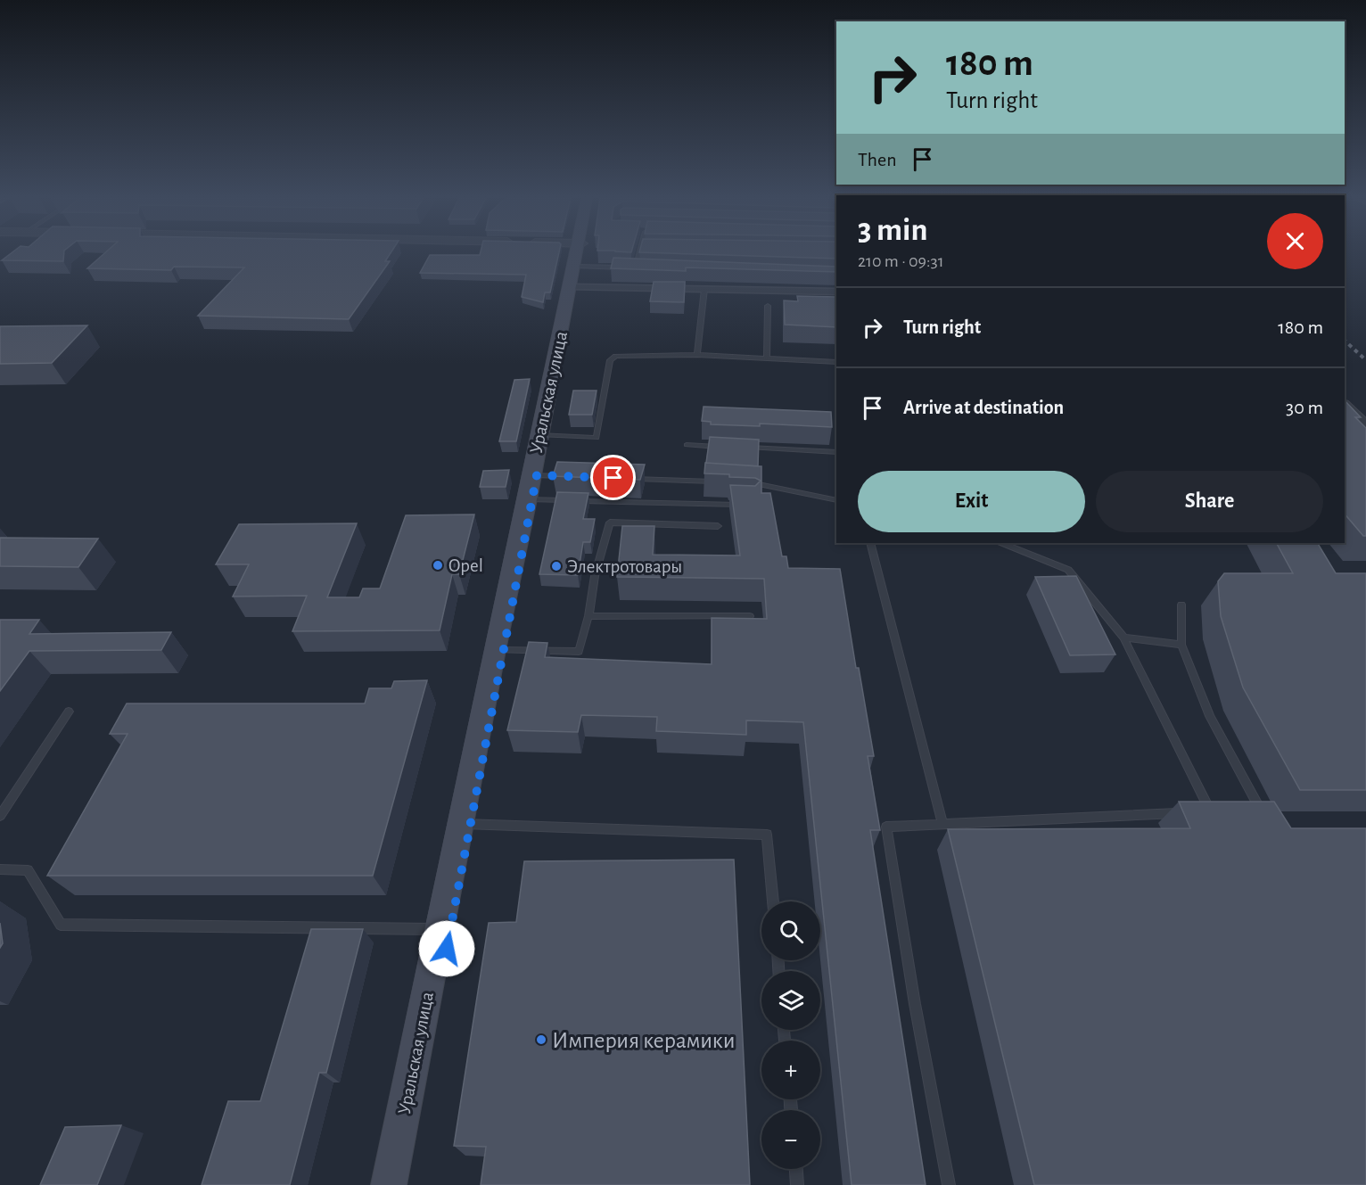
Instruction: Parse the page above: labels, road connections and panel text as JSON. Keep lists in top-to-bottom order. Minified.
{"streets":{"main road":["Уральская улица"]},"places":["Opel","Электротовары","Империя керамики"],"page":{"turn":["180 m","Turn right"],"then":"Then","heading":["3 min","210 m · 09:31"],"list":[{"name":"Turn right","value":"180 m"},{"name":"Arrive at destination","value":"30 m"}],"buttons":["Exit","Share"],"map_buttons":["+","−"]}}
